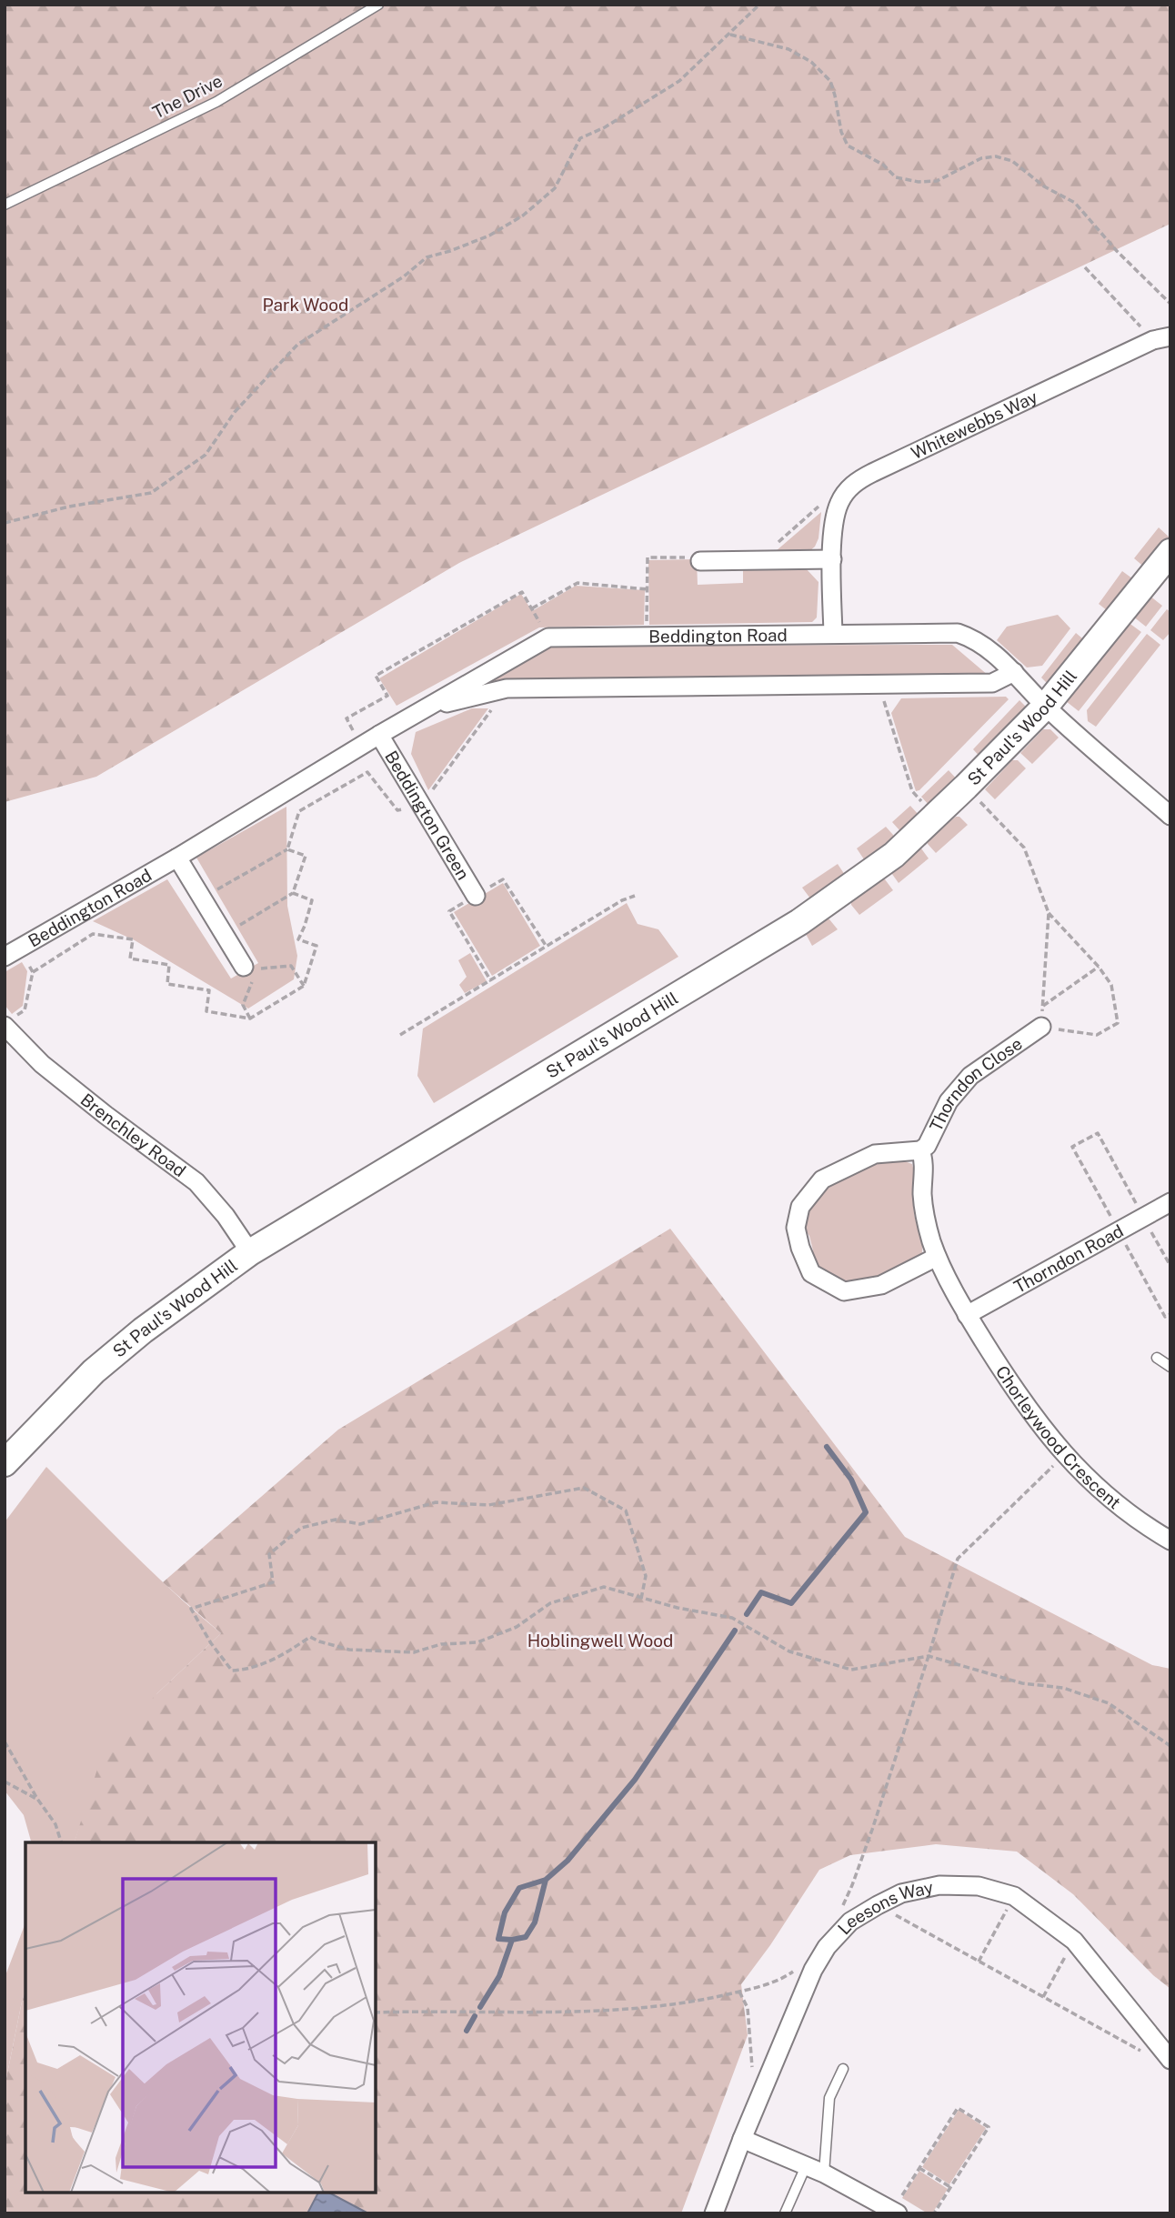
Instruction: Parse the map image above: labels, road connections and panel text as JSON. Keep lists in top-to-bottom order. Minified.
{"streets":{"street":["Whitewebbs Way","Beddington Road","St Paul's Wood Hill","Beddington Green","Thorndon Close","Brenchley Road","Thorndon Road","Chorleywood Crescent","Leesons Way"],"lane":["The Drive"]},"crossings":[["Whitewebbs Way","Beddington Road"],["Beddington Road","St Paul's Wood Hill"],["Beddington Road","Beddington Green"],["St Paul's Wood Hill","Brenchley Road"],["Thorndon Close","Thorndon Road"],["Thorndon Close","Chorleywood Crescent"],["Thorndon Road","Chorleywood Crescent"]],"parks":["Park Wood","Hoblingwell Wood"]}
